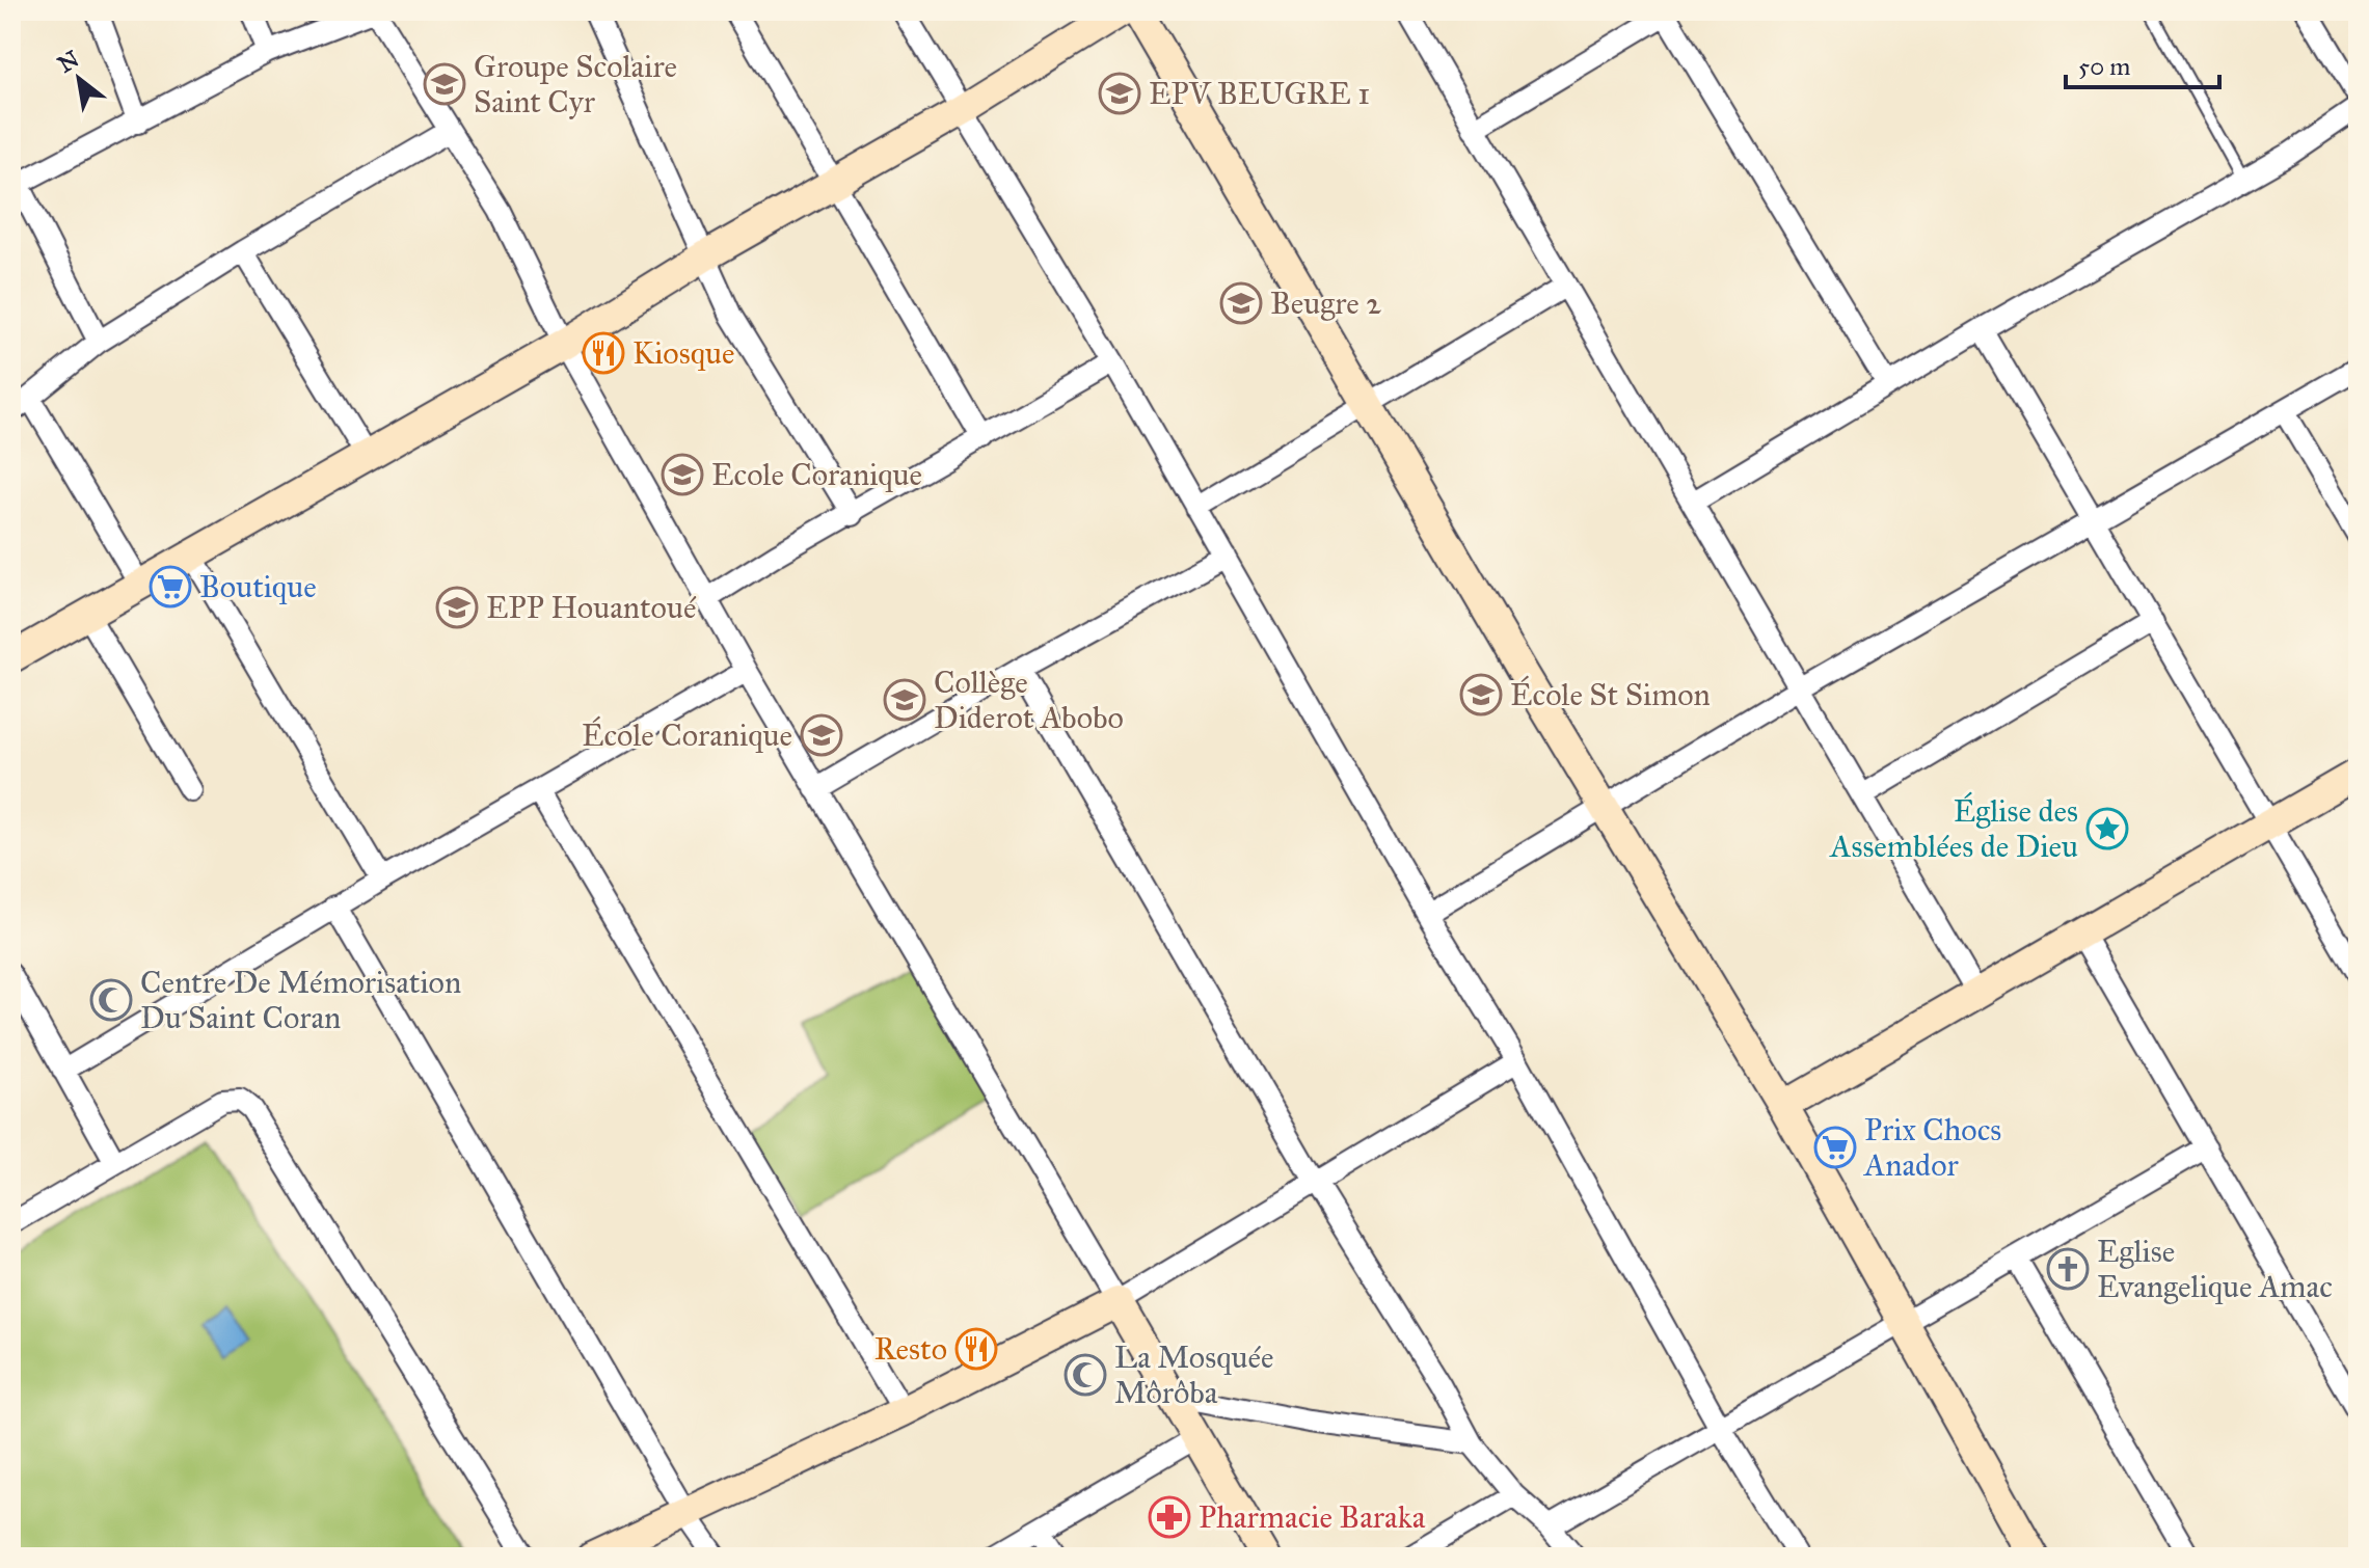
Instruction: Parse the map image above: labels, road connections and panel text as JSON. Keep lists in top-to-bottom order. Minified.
{"places":{"school or university":["Groupe Scolaire Saint Cyr","EPV BEUGRE 1","Beugre 2","Ecole Coranique","EPP Houantoué","École St Simon","Collège Diderot Abobo","École Coranique"],"restaurant":["Kiosque","Resto"],"supermarket":["Boutique","Prix Chocs Anador"],"place":["Église des Assemblées de Dieu"],"mosque":["Centre De Mémorisation Du Saint Coran","La Mosquée Môrôba"],"church":["Eglise Evangelique Amac"],"pharmacy":["Pharmacie Baraka"]},"scale_bar":"50 m","north":"top left"}
